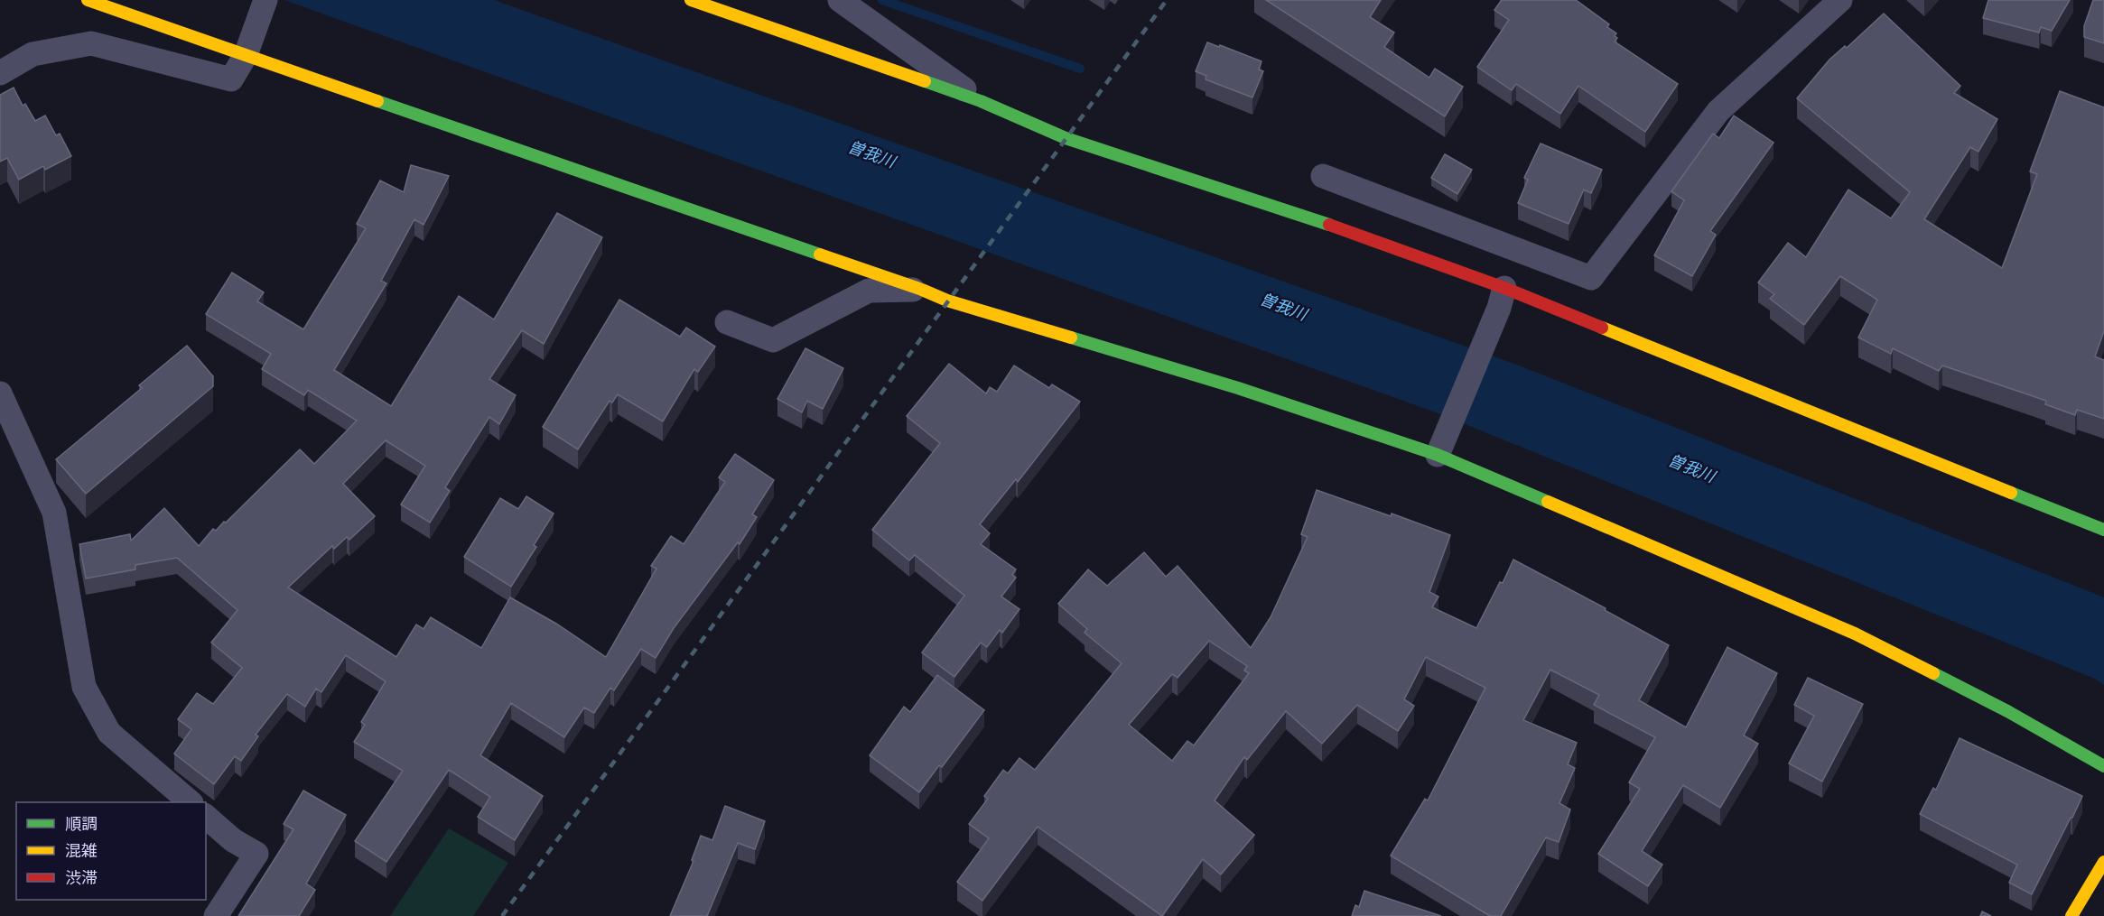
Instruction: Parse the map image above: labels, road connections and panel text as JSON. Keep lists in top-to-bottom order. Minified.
{"water":["曽我川"],"legend":["順調","混雑","渋滞"]}
